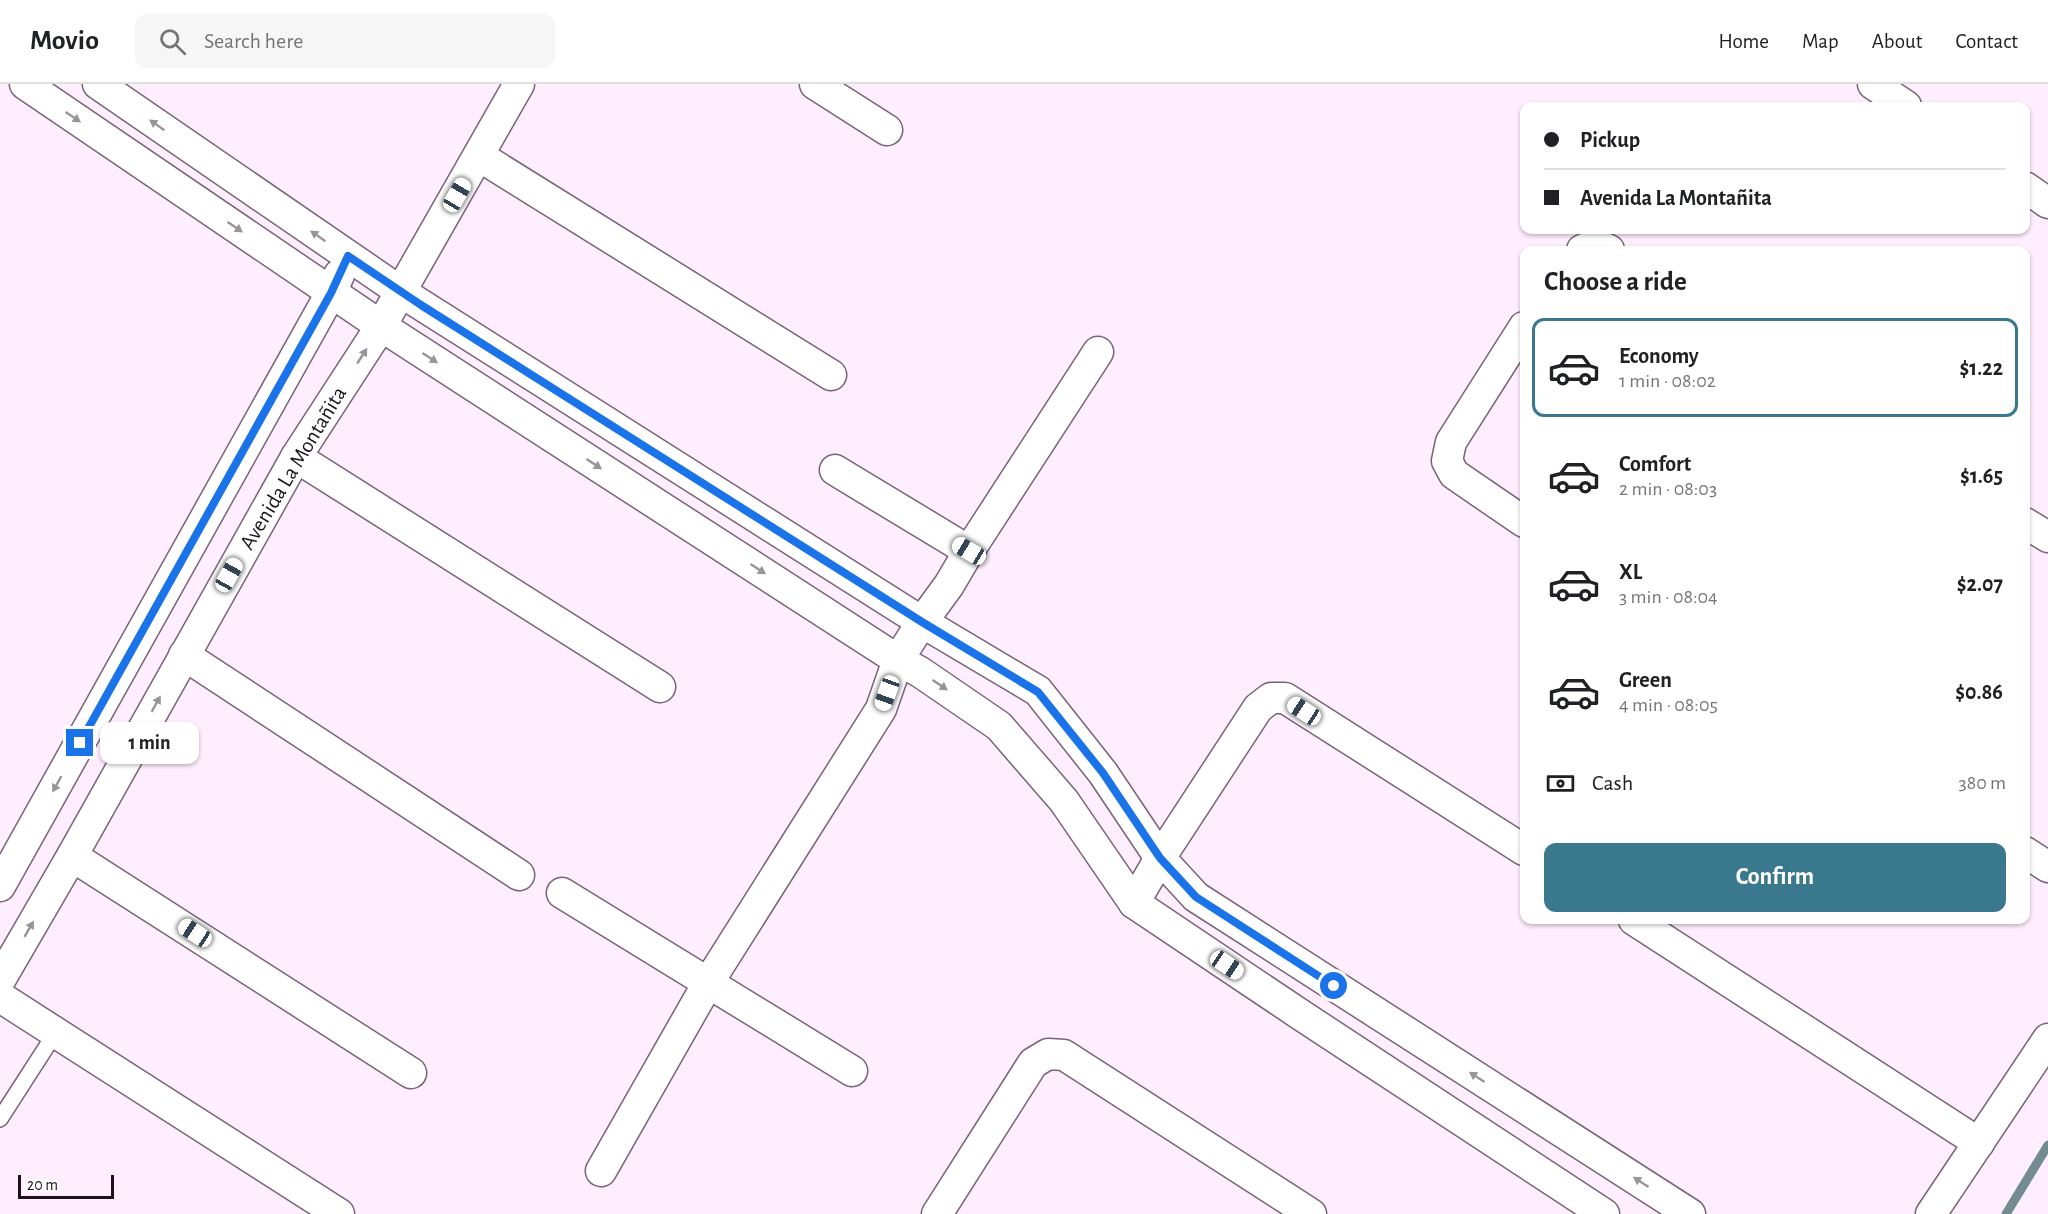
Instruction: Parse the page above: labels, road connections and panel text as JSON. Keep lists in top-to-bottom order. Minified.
{"streets":{"street":["Avenida La Montañita"]},"scale_bar":"20 m","page":{"header":"Movio","search":"Search here","nav":["Home","Map","About","Contact"],"banner":["Pickup","Avenida La Montañita"],"heading":"Choose a ride","list":[{"name":"Economy","note":"1 min · 08:02","value":"$1.22"},{"name":"Comfort","note":"2 min · 08:03","value":"$1.65"},{"name":"XL","note":"3 min · 08:04","value":"$2.07"},{"name":"Green","note":"4 min · 08:05","value":"$0.86"}],"bubble":"1 min","pay":["Cash","380 m"],"buttons":"Confirm","scale":"20 m"}}
